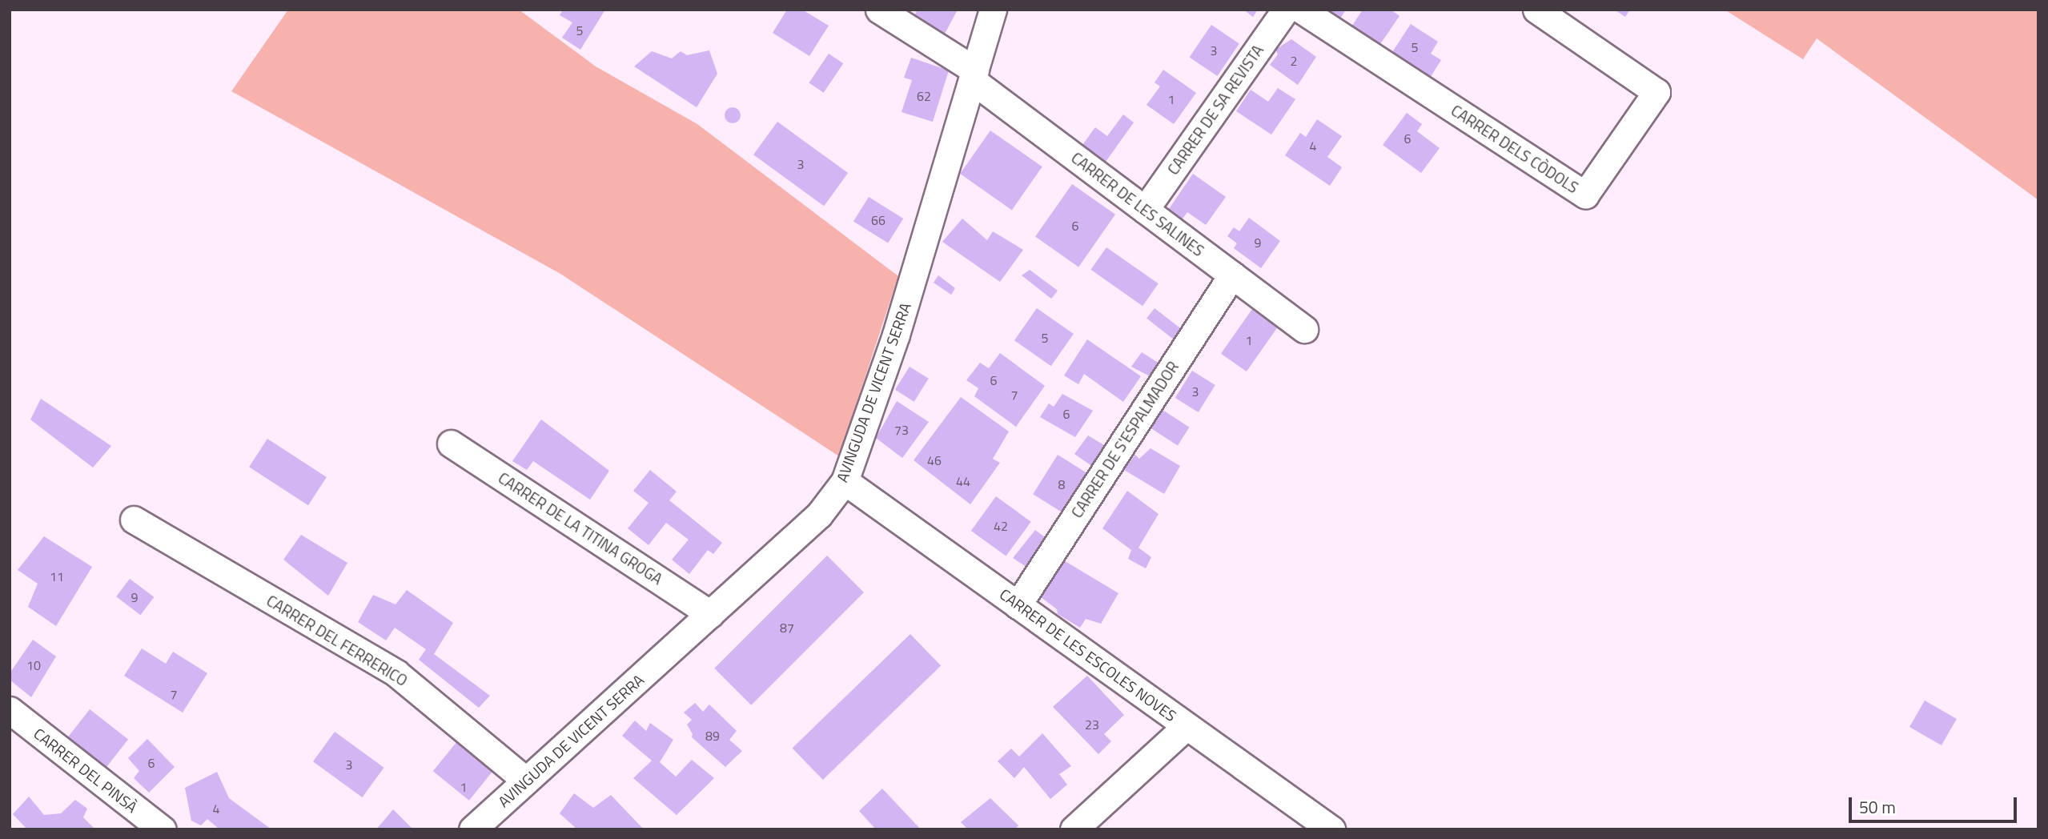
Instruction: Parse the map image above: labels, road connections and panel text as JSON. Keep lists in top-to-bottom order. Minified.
{"streets":{"street":["CARRER DE SA REVISTA","CARRER DELS CÒDOLS","CARRER DE LES SALINES","AVINGUDA DE VICENT SERRA","CARRER DE S'ESPALMADOR","CARRER DE LA TITINA GROGA","CARRER DEL FERRERICO","CARRER DE LES ESCOLES NOVES","CARRER DEL PINSÀ"]},"crossings":[["CARRER DE SA REVISTA","CARRER DE LES SALINES"],["CARRER DE LES SALINES","AVINGUDA DE VICENT SERRA"],["CARRER DE LES SALINES","CARRER DE S'ESPALMADOR"],["AVINGUDA DE VICENT SERRA","CARRER DE LA TITINA GROGA"],["AVINGUDA DE VICENT SERRA","CARRER DEL FERRERICO"],["AVINGUDA DE VICENT SERRA","CARRER DE LES ESCOLES NOVES"],["CARRER DE S'ESPALMADOR","CARRER DE LES ESCOLES NOVES"]],"house_numbers":["5","5","3","2","62","1","6","4","3","66","6","9","5","1","6","3","7","6","73","46","44","8","42","11","9","87","10","7","23","89","6","3","1","4"],"scale_bar":"50 m"}
